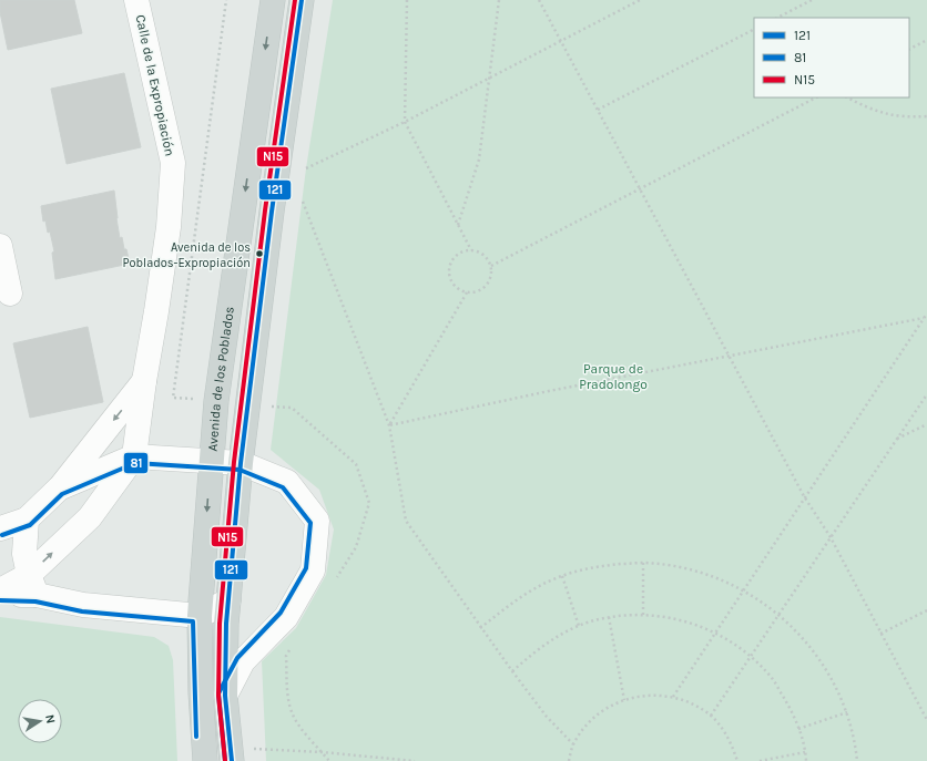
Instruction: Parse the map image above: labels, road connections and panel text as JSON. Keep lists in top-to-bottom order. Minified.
{"streets":{"main road":["Avenida de los Poblados"],"street":["Calle de la Expropiación"]},"parks":["Parque de Pradolongo"],"places":["Avenida de los Poblados-Expropiación"],"lines":["transit line 121","transit line N15","transit line 81"],"legend":["121","81","N15"],"north":"right"}
